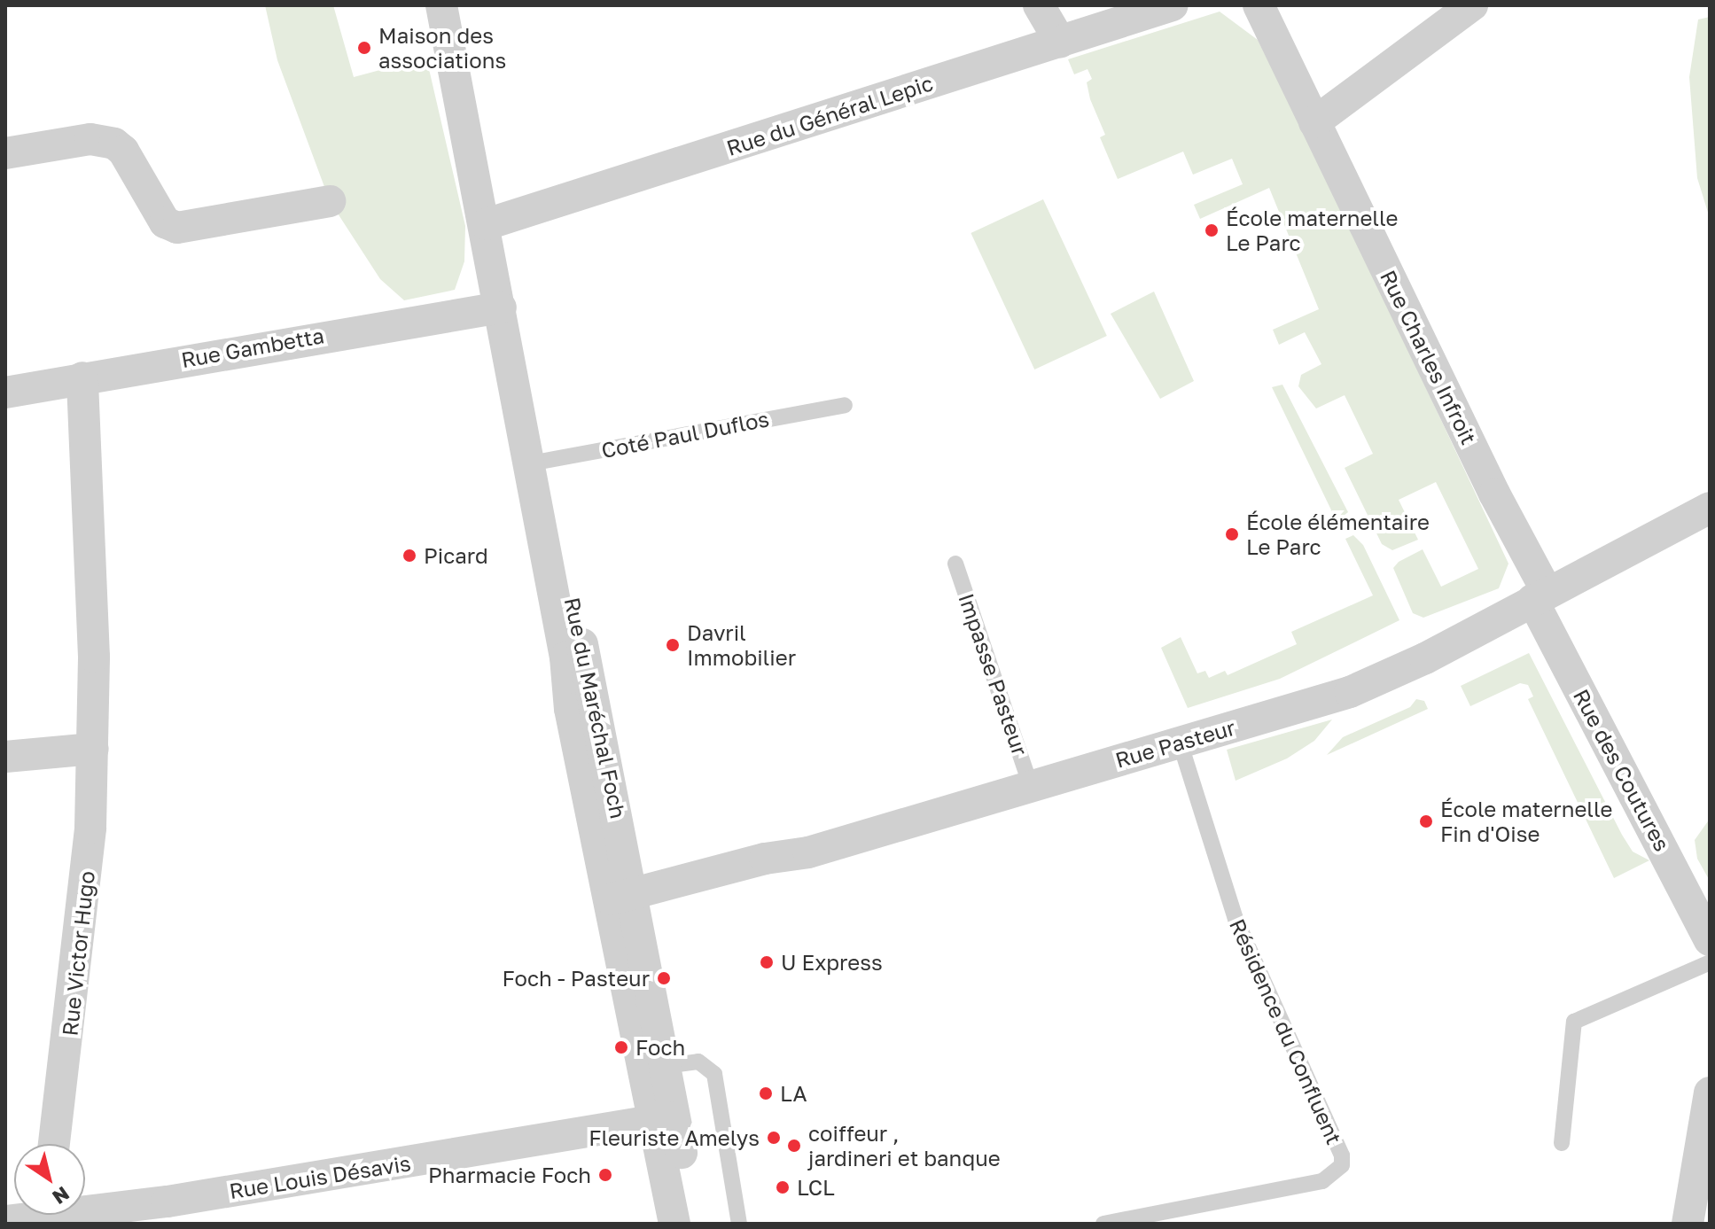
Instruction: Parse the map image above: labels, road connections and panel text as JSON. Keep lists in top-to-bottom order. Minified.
{"streets":{"street":["Rue du Général Lepic","Rue Gambetta","Rue Charles Infroit","Rue du Maréchal Foch","Rue Pasteur","Rue des Coutures","Rue Victor Hugo","Rue Louis Désavis"],"lane":["Coté Paul Duflos","Impasse Pasteur","Résidence du Confluent"]},"crossings":[["Rue du Général Lepic","Rue du Maréchal Foch"],["Rue Gambetta","Rue du Maréchal Foch"],["Rue Gambetta","Rue Victor Hugo"],["Rue Charles Infroit","Rue Pasteur"],["Rue Charles Infroit","Rue des Coutures"],["Coté Paul Duflos","Rue du Maréchal Foch"],["Impasse Pasteur","Rue Pasteur"],["Rue du Maréchal Foch","Rue Pasteur"],["Rue du Maréchal Foch","Rue Louis Désavis"],["Rue Pasteur","Rue des Coutures"],["Rue Pasteur","Résidence du Confluent"]],"places":["Maison des associations","École maternelle Le Parc","École élémentaire Le Parc","Picard","Davril Immobilier","École maternelle Fin d'Oise","U Express","Foch - Pasteur","Foch","LA","Fleuriste Amelys","coiffeur , jardineri et banque","Pharmacie Foch","LCL"],"north":"bottom right"}
